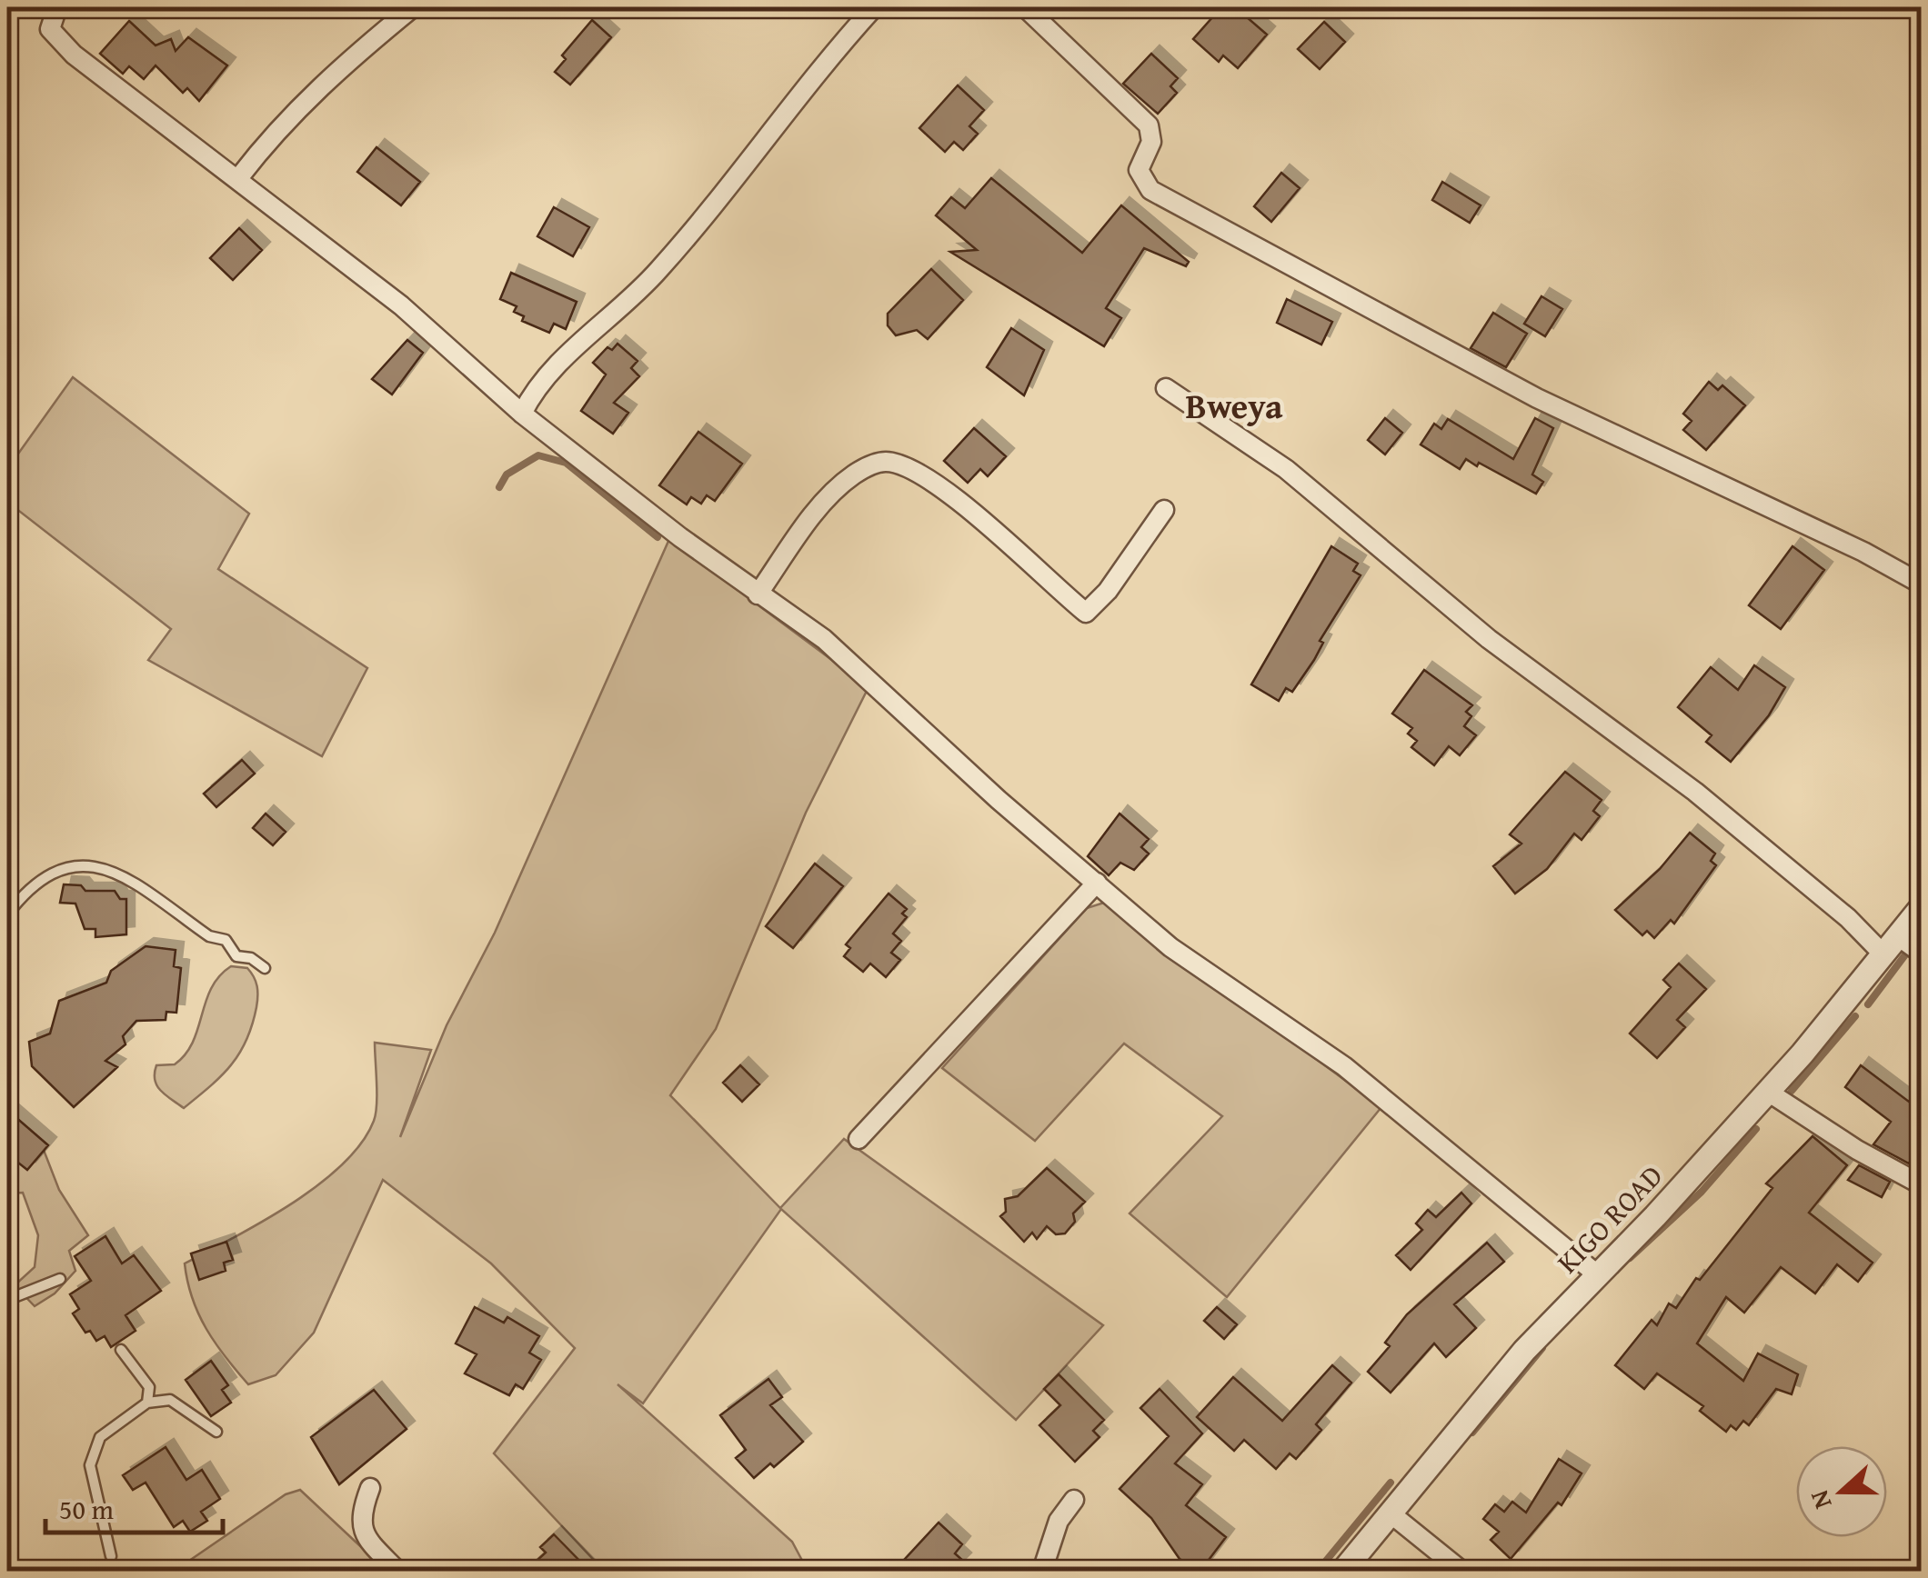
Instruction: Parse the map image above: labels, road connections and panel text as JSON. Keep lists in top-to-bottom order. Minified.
{"streets":{"street":["KIGO ROAD"]},"districts":["Bweya"],"scale_bar":"50 m","north":"left"}
